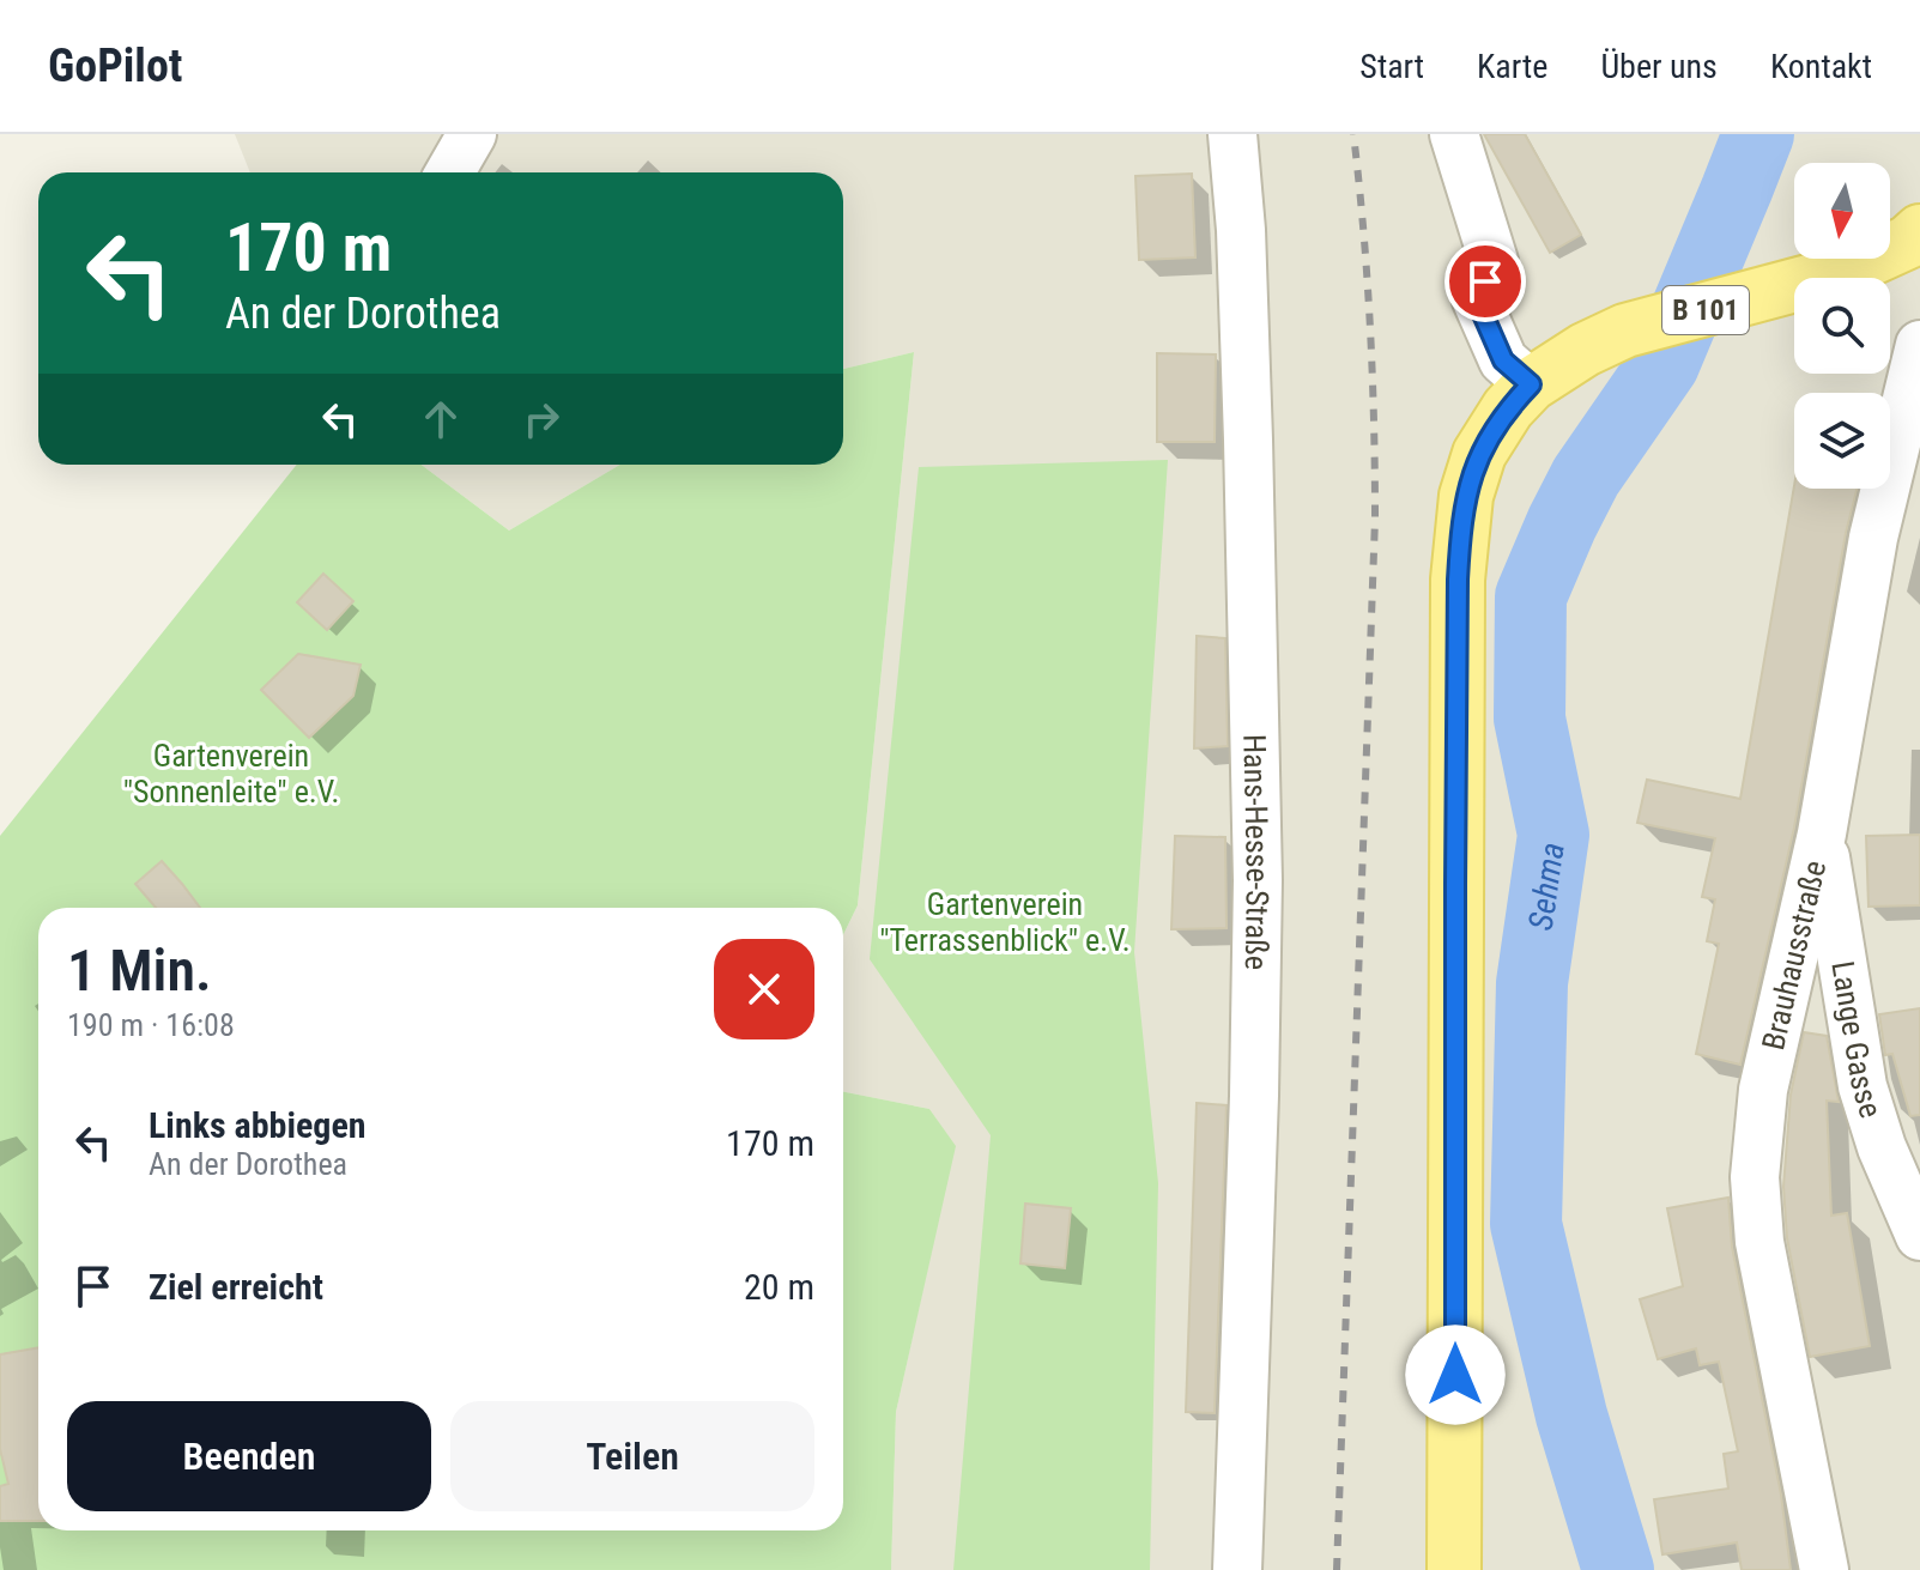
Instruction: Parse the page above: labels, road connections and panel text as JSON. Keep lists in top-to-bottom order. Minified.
{"streets":{"main road":["B 101"],"street":["Hans-Hesse-Straße","Brauhausstraße","Lange Gasse"]},"crossings":[["Brauhausstraße","Lange Gasse"]],"water":["Sehma"],"parks":["Gartenverein \"Sonnenleite\" e.V.","Gartenverein \"Terrassenblick\" e.V."],"north":"bottom","page":{"header":"GoPilot","nav":["Start","Karte","Über uns","Kontakt"],"turn":["170 m","An der Dorothea"],"heading":["1 Min.","190 m · 16:08"],"list":[{"name":"Links abbiegen","note":"An der Dorothea","value":"170 m"},{"name":"Ziel erreicht","value":"20 m"}],"buttons":["Beenden","Teilen"]}}
